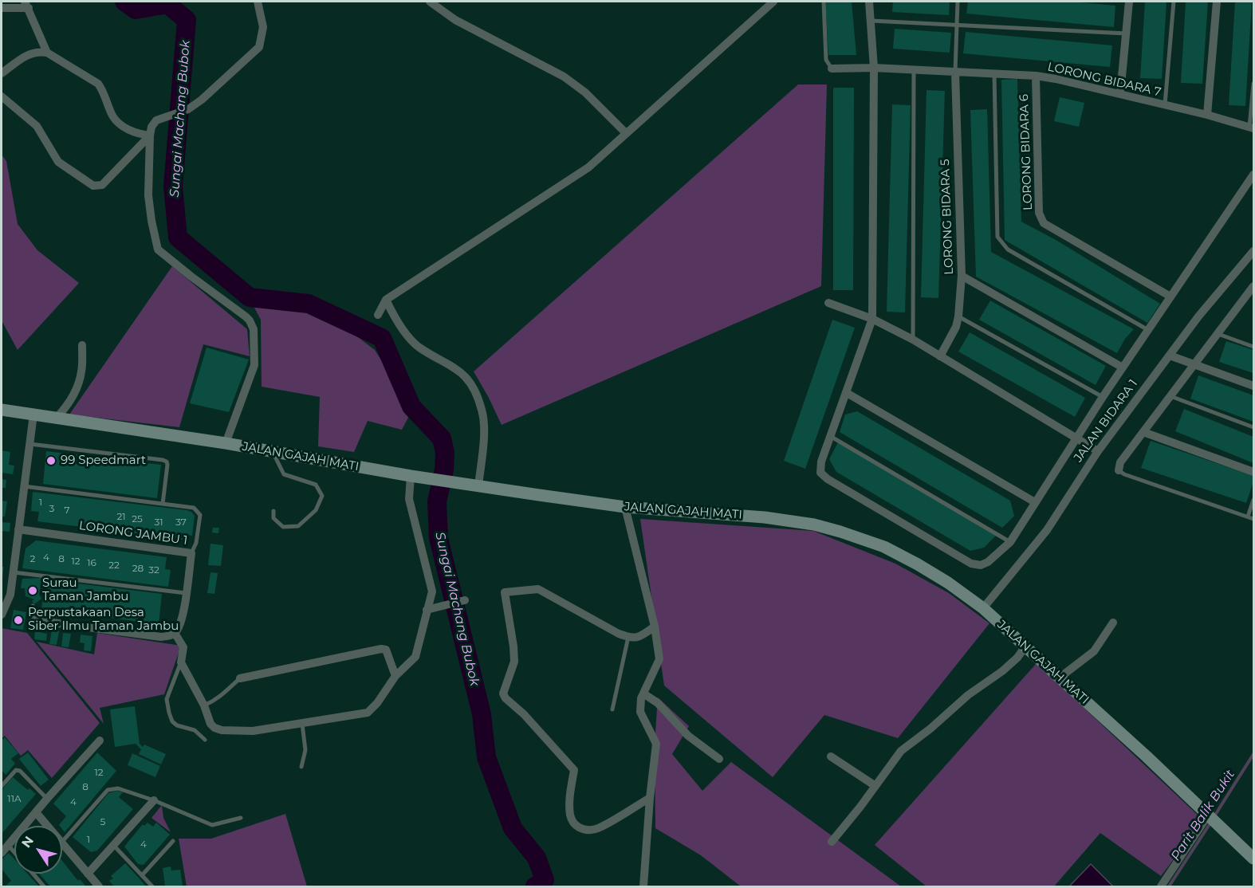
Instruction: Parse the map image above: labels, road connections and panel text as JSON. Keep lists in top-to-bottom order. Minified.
{"streets":{"main road":["JALAN GAJAH MATI"],"street":["LORONG BIDARA 7","LORONG BIDARA 6","LORONG BIDARA 5","JALAN BIDARA 1","LORONG JAMBU 1"]},"crossings":[["LORONG BIDARA 7","LORONG BIDARA 6"],["LORONG BIDARA 7","LORONG BIDARA 5"],["JALAN BIDARA 1","JALAN GAJAH MATI"]],"water":["Sungai Machang Bubok","Parit Balik Bukit"],"places":["99 Speedmart","Surau Taman Jambu","Perpustakaan Desa Siber Ilmu Taman Jambu"],"house_numbers":["1","3","7","21","25","31","37","4","2","8","12","16","22","28","32","12","8","11A","4","5","1","4"],"north":"top left"}
